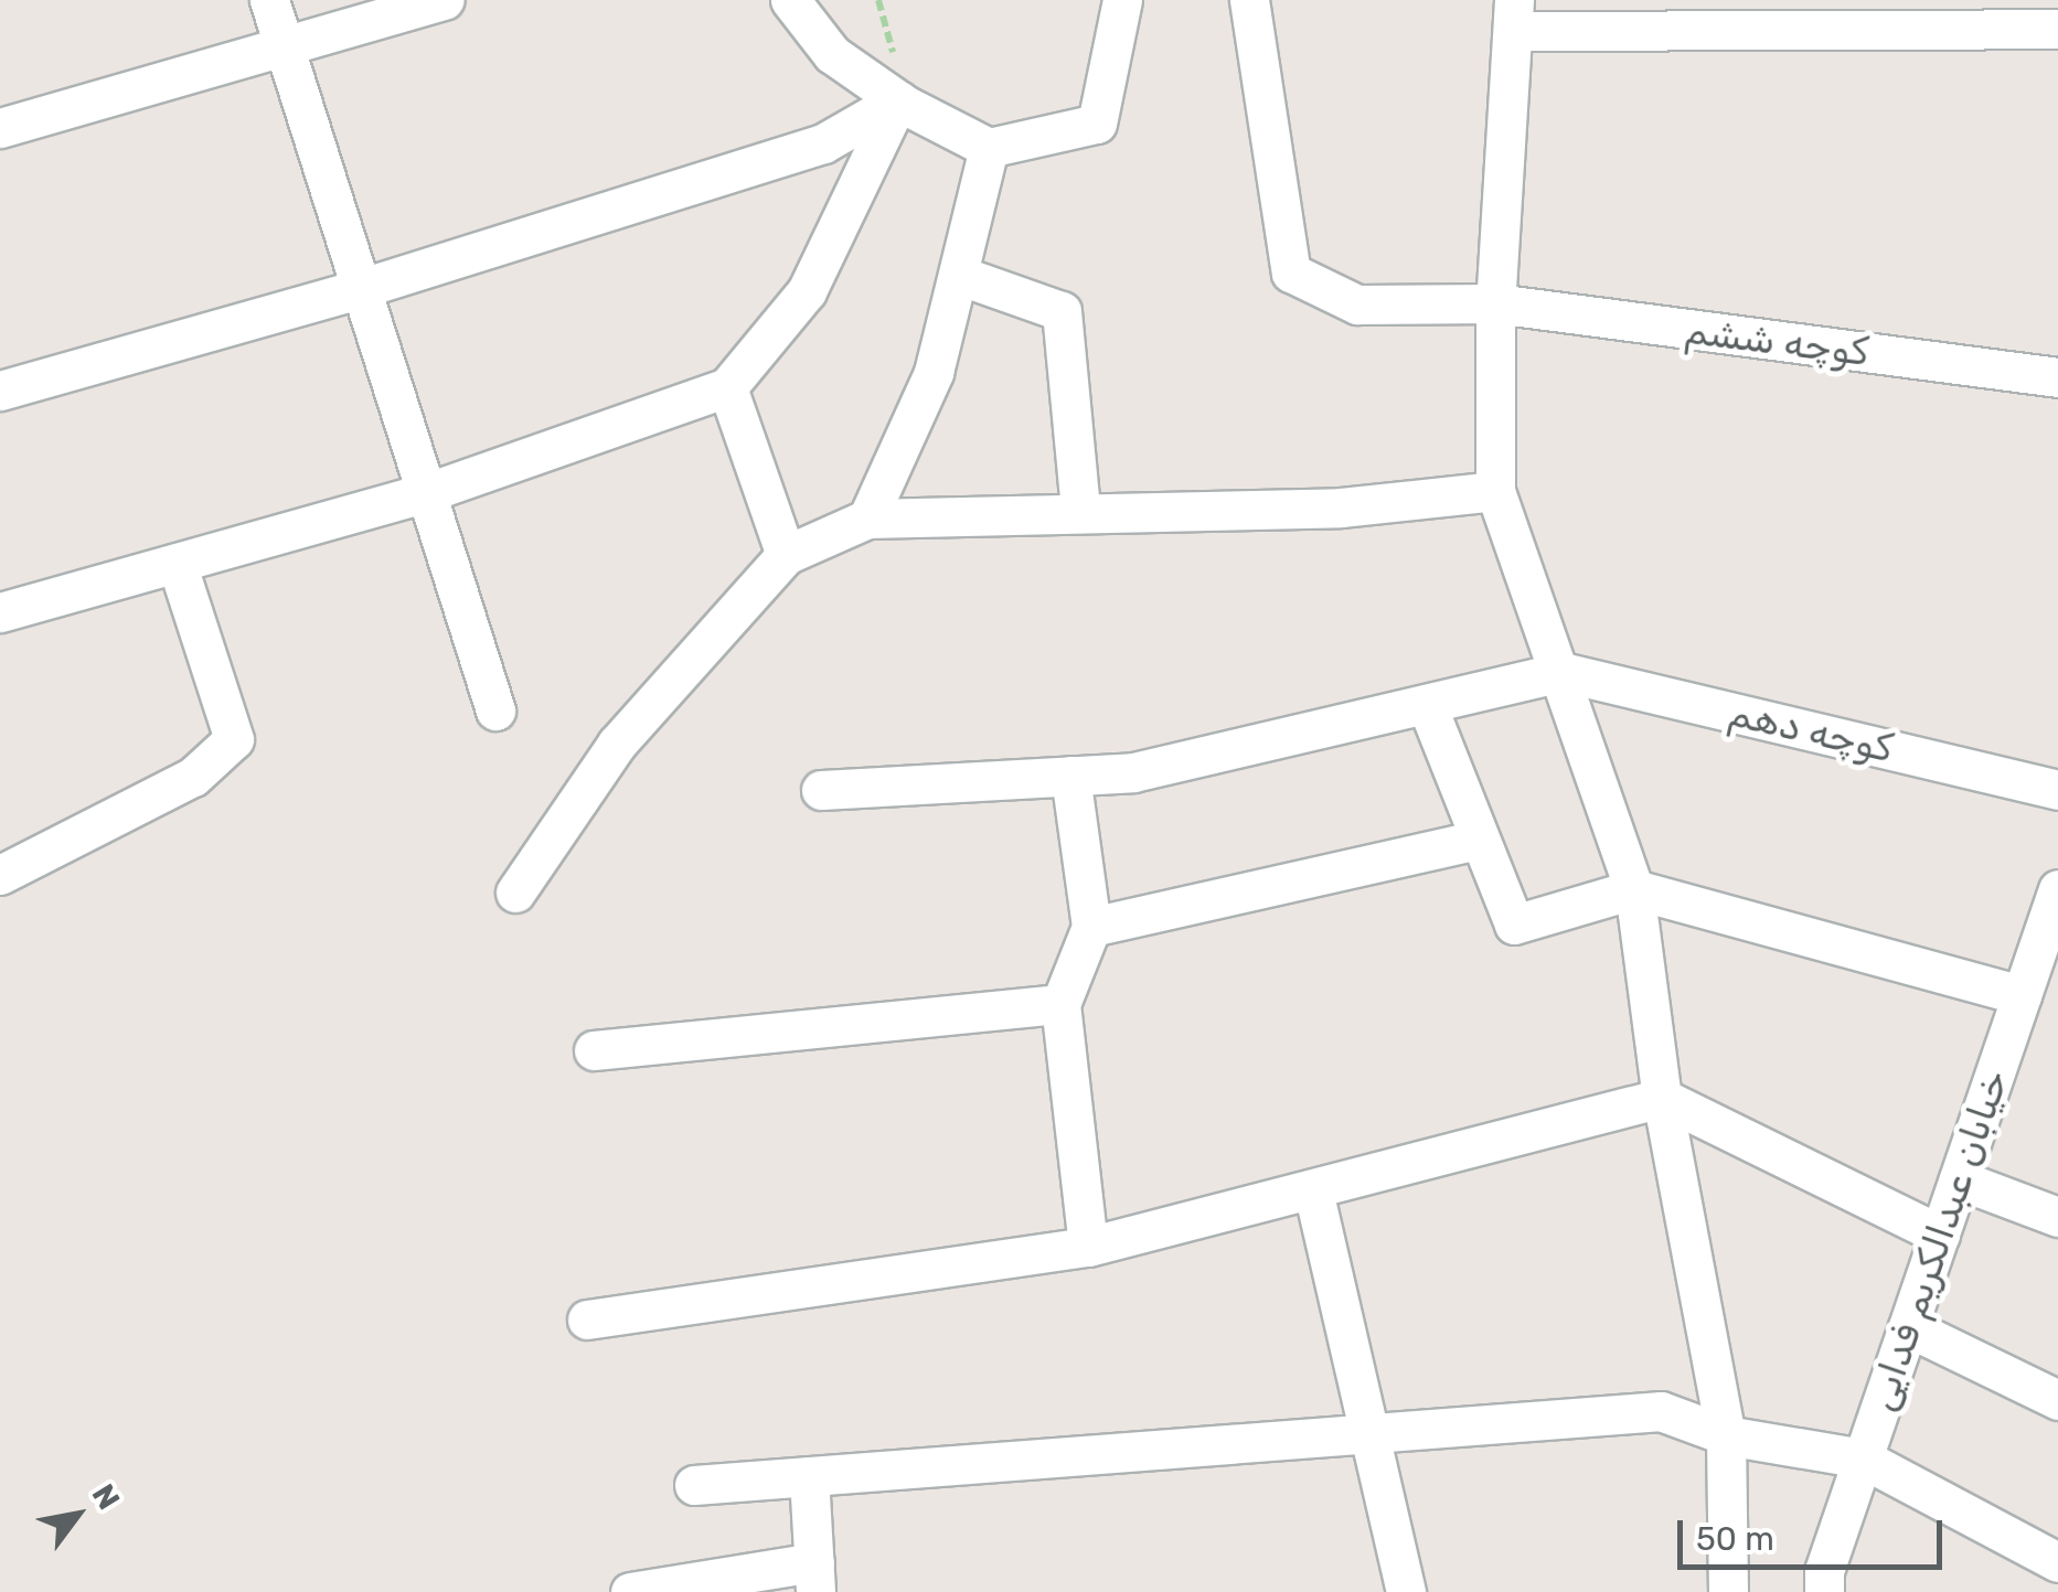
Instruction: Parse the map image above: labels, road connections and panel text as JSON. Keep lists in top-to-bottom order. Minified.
{"streets":{"street":["کوچه ششم","کوچه دهم","خیابان عبدالکریم فدایی"]},"scale_bar":"50 m","north":"top right"}
